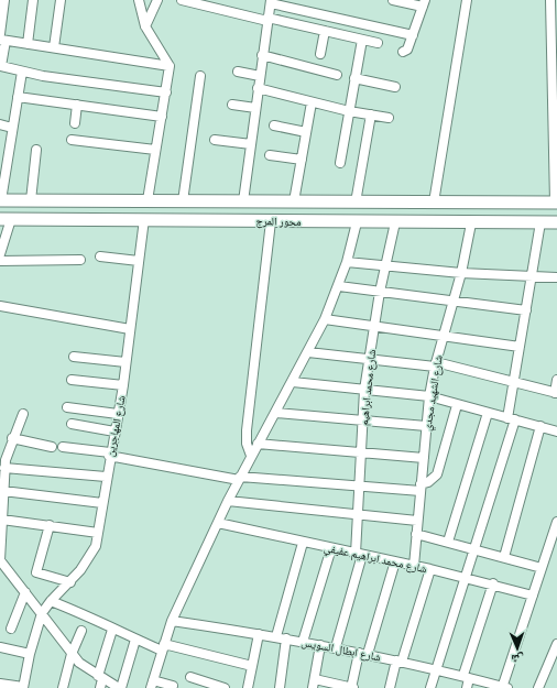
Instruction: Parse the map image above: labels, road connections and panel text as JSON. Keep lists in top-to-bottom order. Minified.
{"streets":{"main road":["محور المرج"],"street":["شارع محمد ابراهيم","شارع الشهيد مجدي","شارع المهاجرين","شارع محمد ابراهيم عفيفي","شارع ابطال السويس"]},"crossings":[["محور المرج","شارع محمد ابراهيم"],["محور المرج","شارع الشهيد مجدي"],["محور المرج","شارع المهاجرين"],["شارع محمد ابراهيم","شارع محمد ابراهيم عفيفي"],["شارع محمد ابراهيم","شارع ابطال السويس"],["شارع الشهيد مجدي","شارع محمد ابراهيم عفيفي"]],"north":"bottom"}
